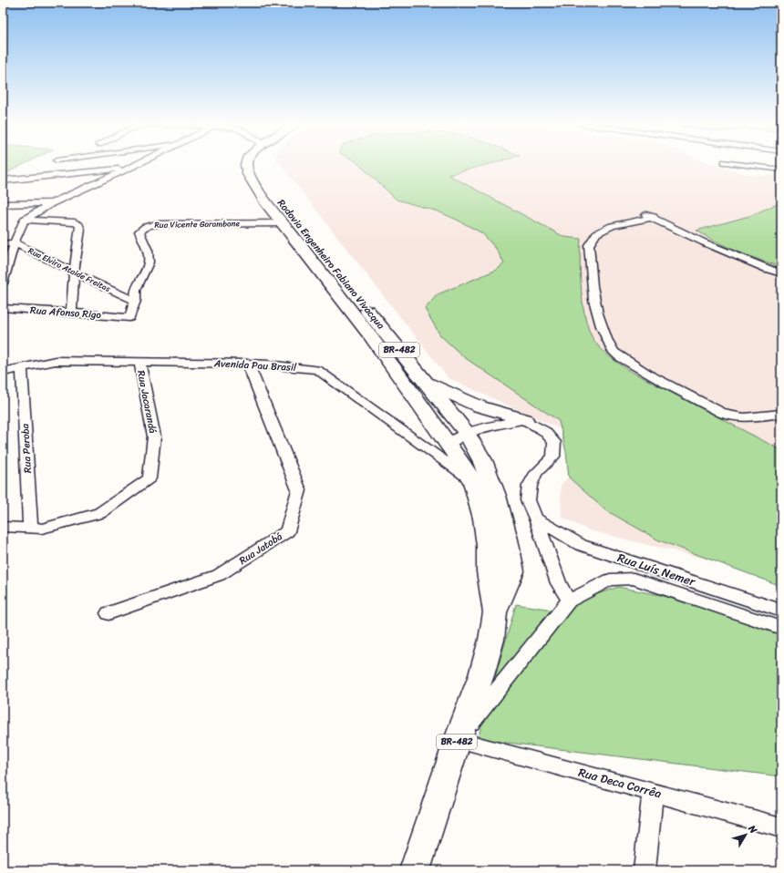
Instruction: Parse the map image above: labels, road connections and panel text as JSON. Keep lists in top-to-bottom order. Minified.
{"streets":{"highway":["Rodovia Engenheiro Fabiano Vivacqua","BR-482"],"street":["Rua Vicente Garambone","Rua Elviro Ataide Freitas","Rua Afonso Rigo","Avenida Pau Brasil","Rua Jacarandá","Rua Peroba","Rua Jatobá","Rua Luís Nemer","Rua Deca Corrêa"]},"crossings":[["Rua Vicente Garambone","Rodovia Engenheiro Fabiano Vivacqua"],["Rua Vicente Garambone","Rua Elviro Ataide Freitas"],["Rua Vicente Garambone","Rua Afonso Rigo"],["Rodovia Engenheiro Fabiano Vivacqua","Avenida Pau Brasil"],["Rodovia Engenheiro Fabiano Vivacqua","Rua Deca Corrêa"],["Avenida Pau Brasil","Rua Jacarandá"],["Avenida Pau Brasil","Rua Peroba"],["Avenida Pau Brasil","Rua Jatobá"],["Rua Jacarandá","Rua Peroba"]],"north":"top right"}
